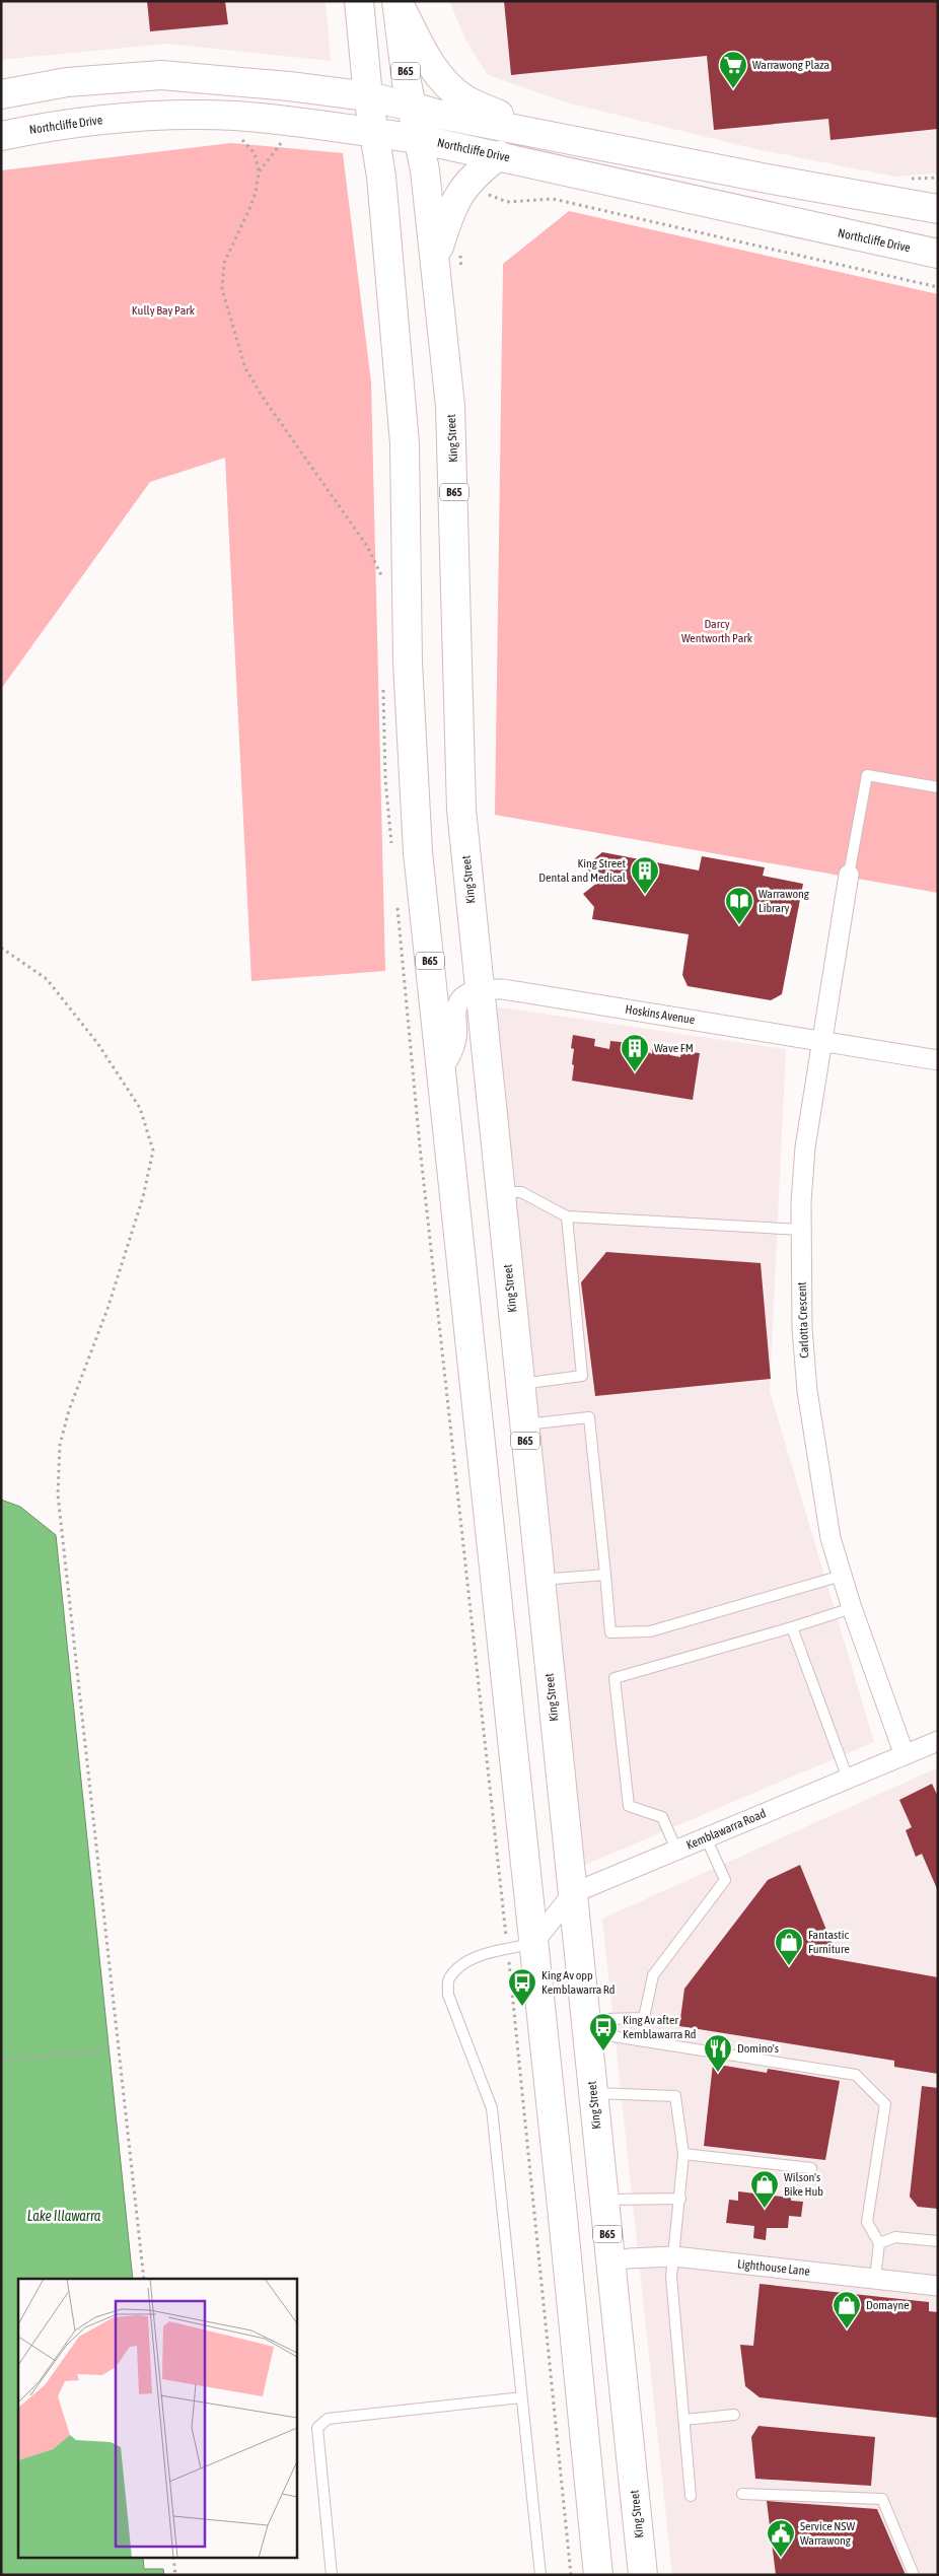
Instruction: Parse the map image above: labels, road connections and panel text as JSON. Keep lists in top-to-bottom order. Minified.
{"streets":{"main road":["B65","Northcliffe Drive","King Street"],"street":["Hoskins Avenue","Carlotta Crescent","Kemblawarra Road","Lighthouse Lane"]},"crossings":[["B65","Northcliffe Drive"],["B65","Kemblawarra Road"],["Northcliffe Drive","King Street"],["King Street","Hoskins Avenue"],["King Street","Kemblawarra Road"],["King Street","Lighthouse Lane"],["Hoskins Avenue","Carlotta Crescent"],["Carlotta Crescent","Kemblawarra Road"]],"water":["Lake Illawarra"],"parks":["Kully Bay Park","Darcy Wentworth Park"],"places":{"supermarket":["Warrawong Plaza"],"building":["King Street Dental and Medical","Wave FM"],"library":["Warrawong Library"],"shop":["Fantastic Furniture","Wilson's Bike Hub","Domayne"],"bus stop":["King Av opp Kemblawarra Rd","King Av after Kemblawarra Rd"],"restaurant":["Domino's"],"public building":["Service NSW Warrawong"]}}
